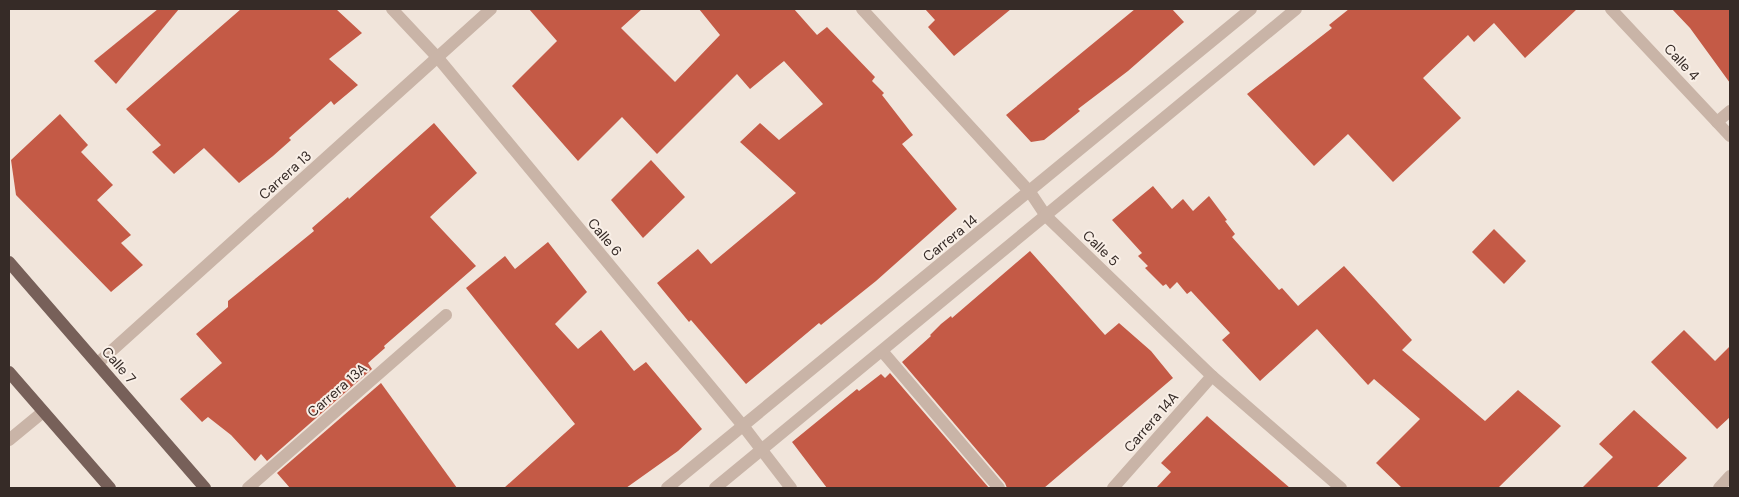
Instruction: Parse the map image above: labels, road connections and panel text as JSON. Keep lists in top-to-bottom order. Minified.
{"streets":{"main road":["Calle 7"],"street":["Calle 4","Carrera 13","Calle 6","Carrera 14","Calle 5","Carrera 13A","Carrera 14A"]},"crossings":[["Carrera 13","Calle 6"],["Carrera 13","Calle 7"],["Calle 6","Carrera 14"],["Carrera 14","Calle 5"],["Calle 5","Carrera 14A"]]}
